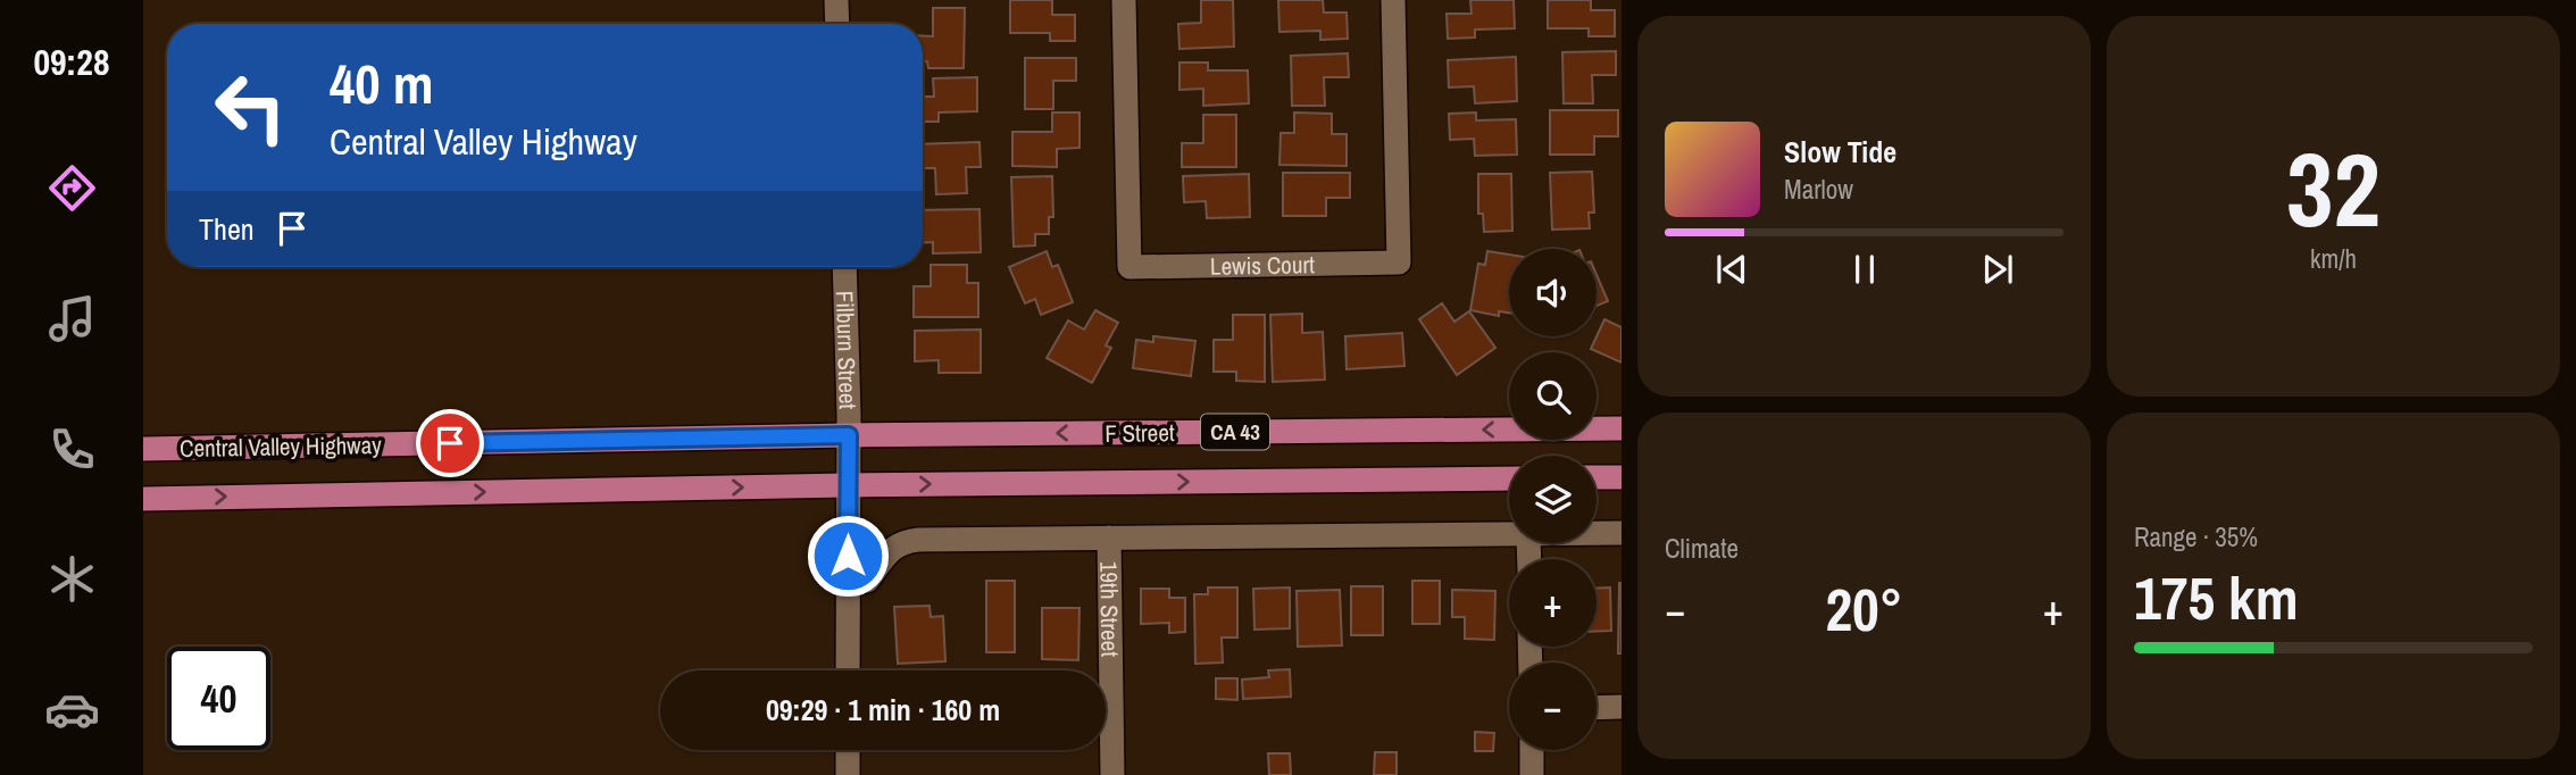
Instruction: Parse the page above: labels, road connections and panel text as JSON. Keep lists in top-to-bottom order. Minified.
{"streets":{"main road":["CA 43","F Street","Central Valley Highway"],"street":["Lewis Court","Filburn Street","19th Street"]},"crossings":[["Filburn Street","F Street"],["Filburn Street","Central Valley Highway"],["F Street","Central Valley Highway"]],"page":{"tabs":"09:28","tile":[["32","km/h"],"Climate",["Range · 35%","175 km"]],"turn":["40 m","Central Valley Highway"],"song":["Slow Tide","Marlow"],"then":"Then","map_buttons":["+","−"],"heat":["−","20°","+"],"limit":"40","trip":"09:29 · 1 min · 160 m"}}
